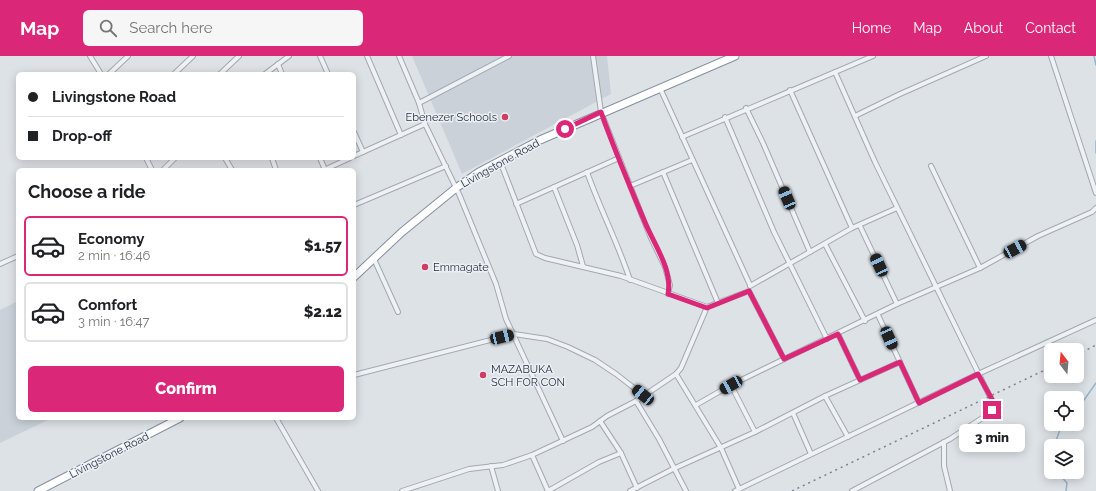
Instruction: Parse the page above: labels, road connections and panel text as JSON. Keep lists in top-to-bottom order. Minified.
{"streets":{"highway":["Livingstone Road"]},"places":["Ebenezer Schools","Emmagate","MAZABUKA SCH FOR CON"],"north":"top","page":{"header":"Map","search":"Search here","nav":["Home","Map","About","Contact"],"banner":["Livingstone Road","Drop-off"],"heading":"Choose a ride","list":[{"name":"Economy","note":"2 min · 16:46","value":"$1.57"},{"name":"Comfort","note":"3 min · 16:47","value":"$2.12"}],"buttons":"Confirm","bubble":"3 min"}}
